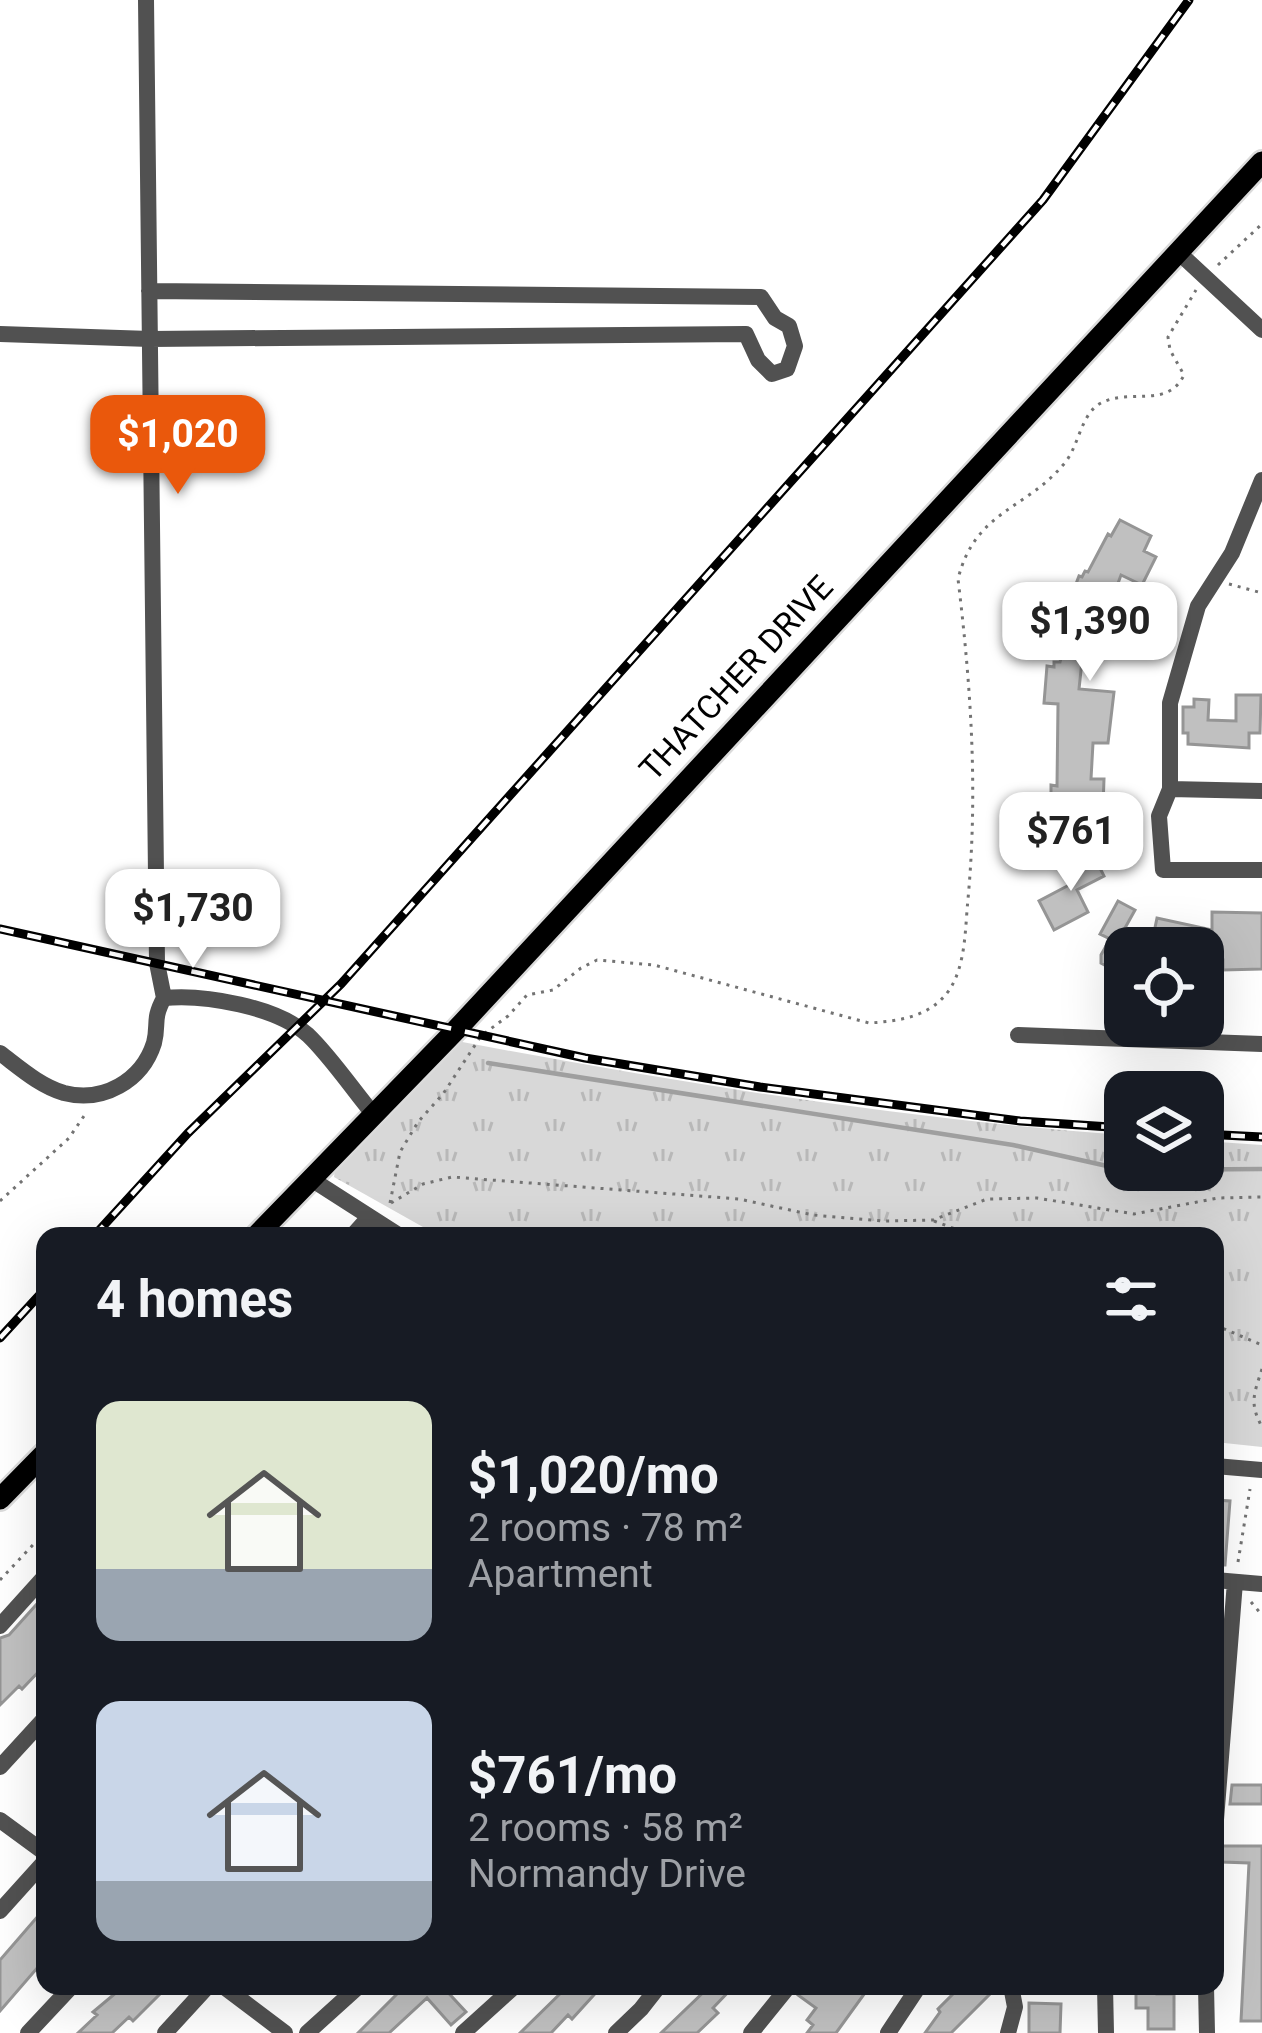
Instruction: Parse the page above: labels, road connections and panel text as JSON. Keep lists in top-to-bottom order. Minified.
{"streets":{"main road":["THATCHER DRIVE"]},"page":{"price":["$1,020","$1,390","$761","$1,730"],"heading":"4 homes","list":[{"name":"$1,020/mo","note":"2 rooms · 78 m² · Apartment"},{"name":"$761/mo","note":"2 rooms · 58 m² · Normandy Drive"}]}}
